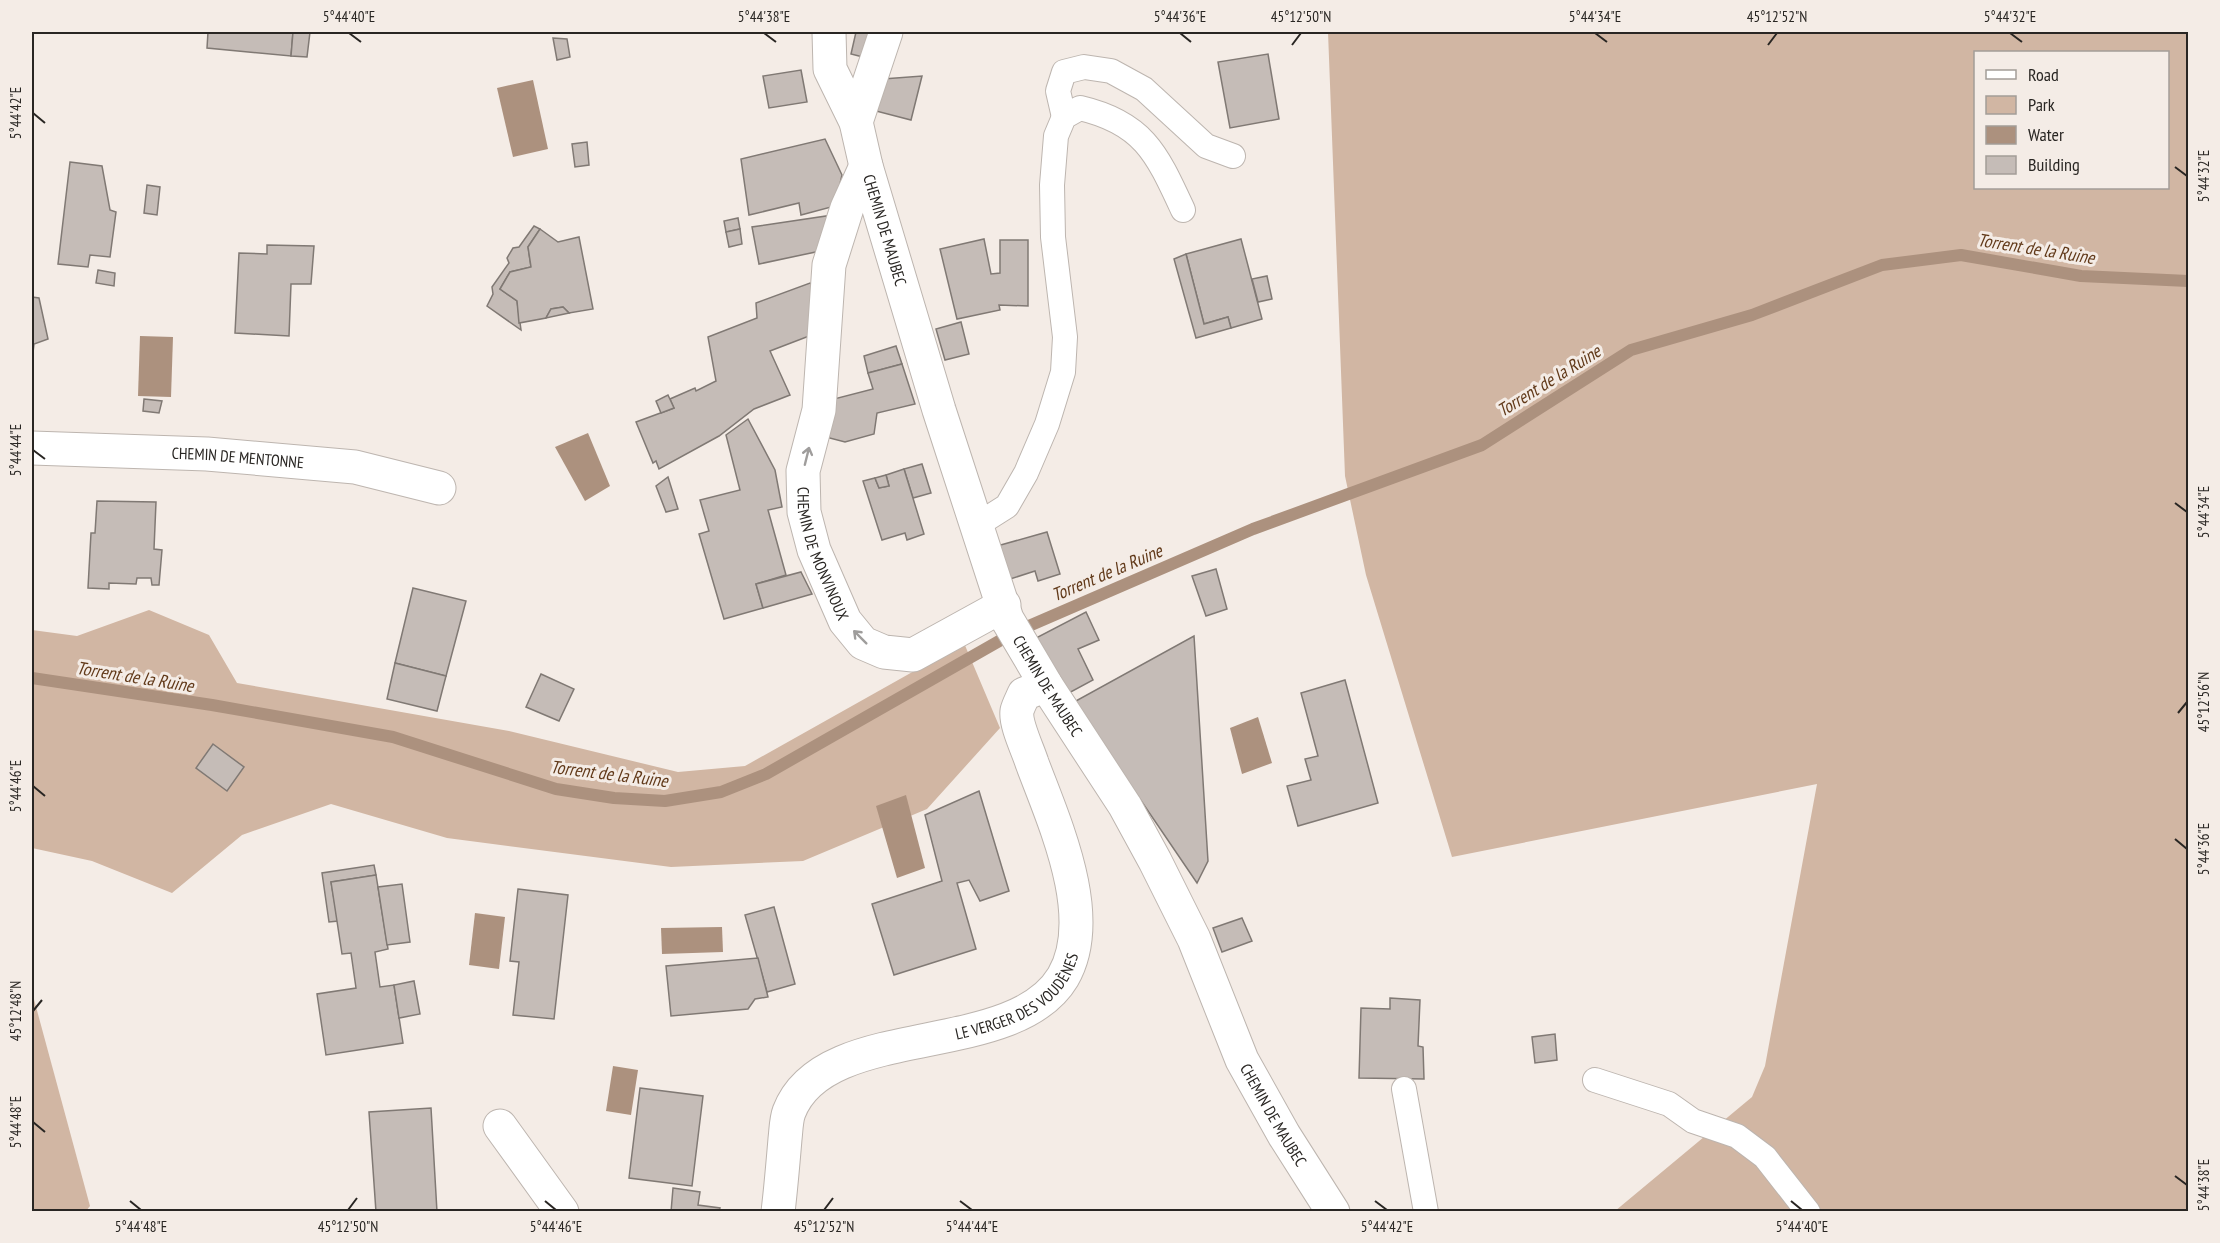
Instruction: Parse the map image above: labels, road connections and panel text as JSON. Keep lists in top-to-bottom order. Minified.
{"streets":{"street":["CHEMIN DE MAUBEC","CHEMIN DE MENTONNE","CHEMIN DE MONVINOUX","LE VERGER DES VOUDÈNES"]},"crossings":[["CHEMIN DE MAUBEC","CHEMIN DE MONVINOUX"],["CHEMIN DE MAUBEC","LE VERGER DES VOUDÈNES"]],"water":["Torrent de la Ruine"],"legend":["Road","Park","Water","Building"],"coordinates":["5°44'40\"E","5°44'38\"E","5°44'36\"E","45°12'50\"N","5°44'34\"E","45°12'52\"N","5°44'32\"E","5°44'42\"E","5°44'44\"E","45°12'56\"N","5°44'46\"E","45°12'48\"N","5°44'48\"E"]}
